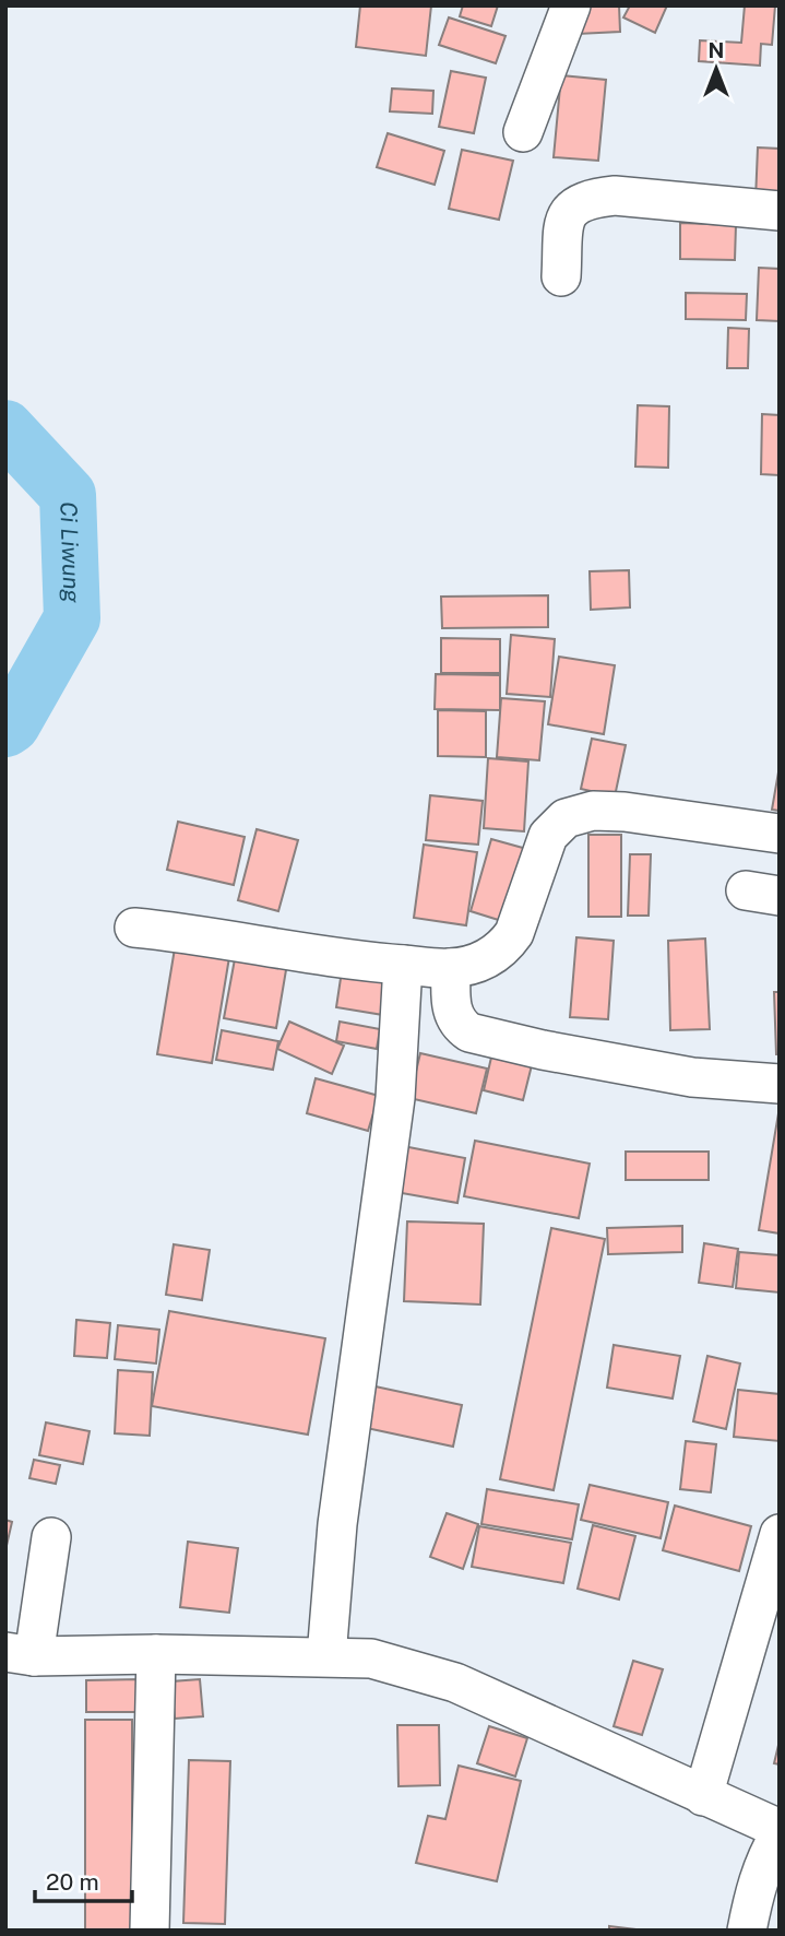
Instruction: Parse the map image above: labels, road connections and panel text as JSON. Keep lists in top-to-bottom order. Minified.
{"water":["Ci Liwung"],"scale_bar":"20 m","north":"top"}
